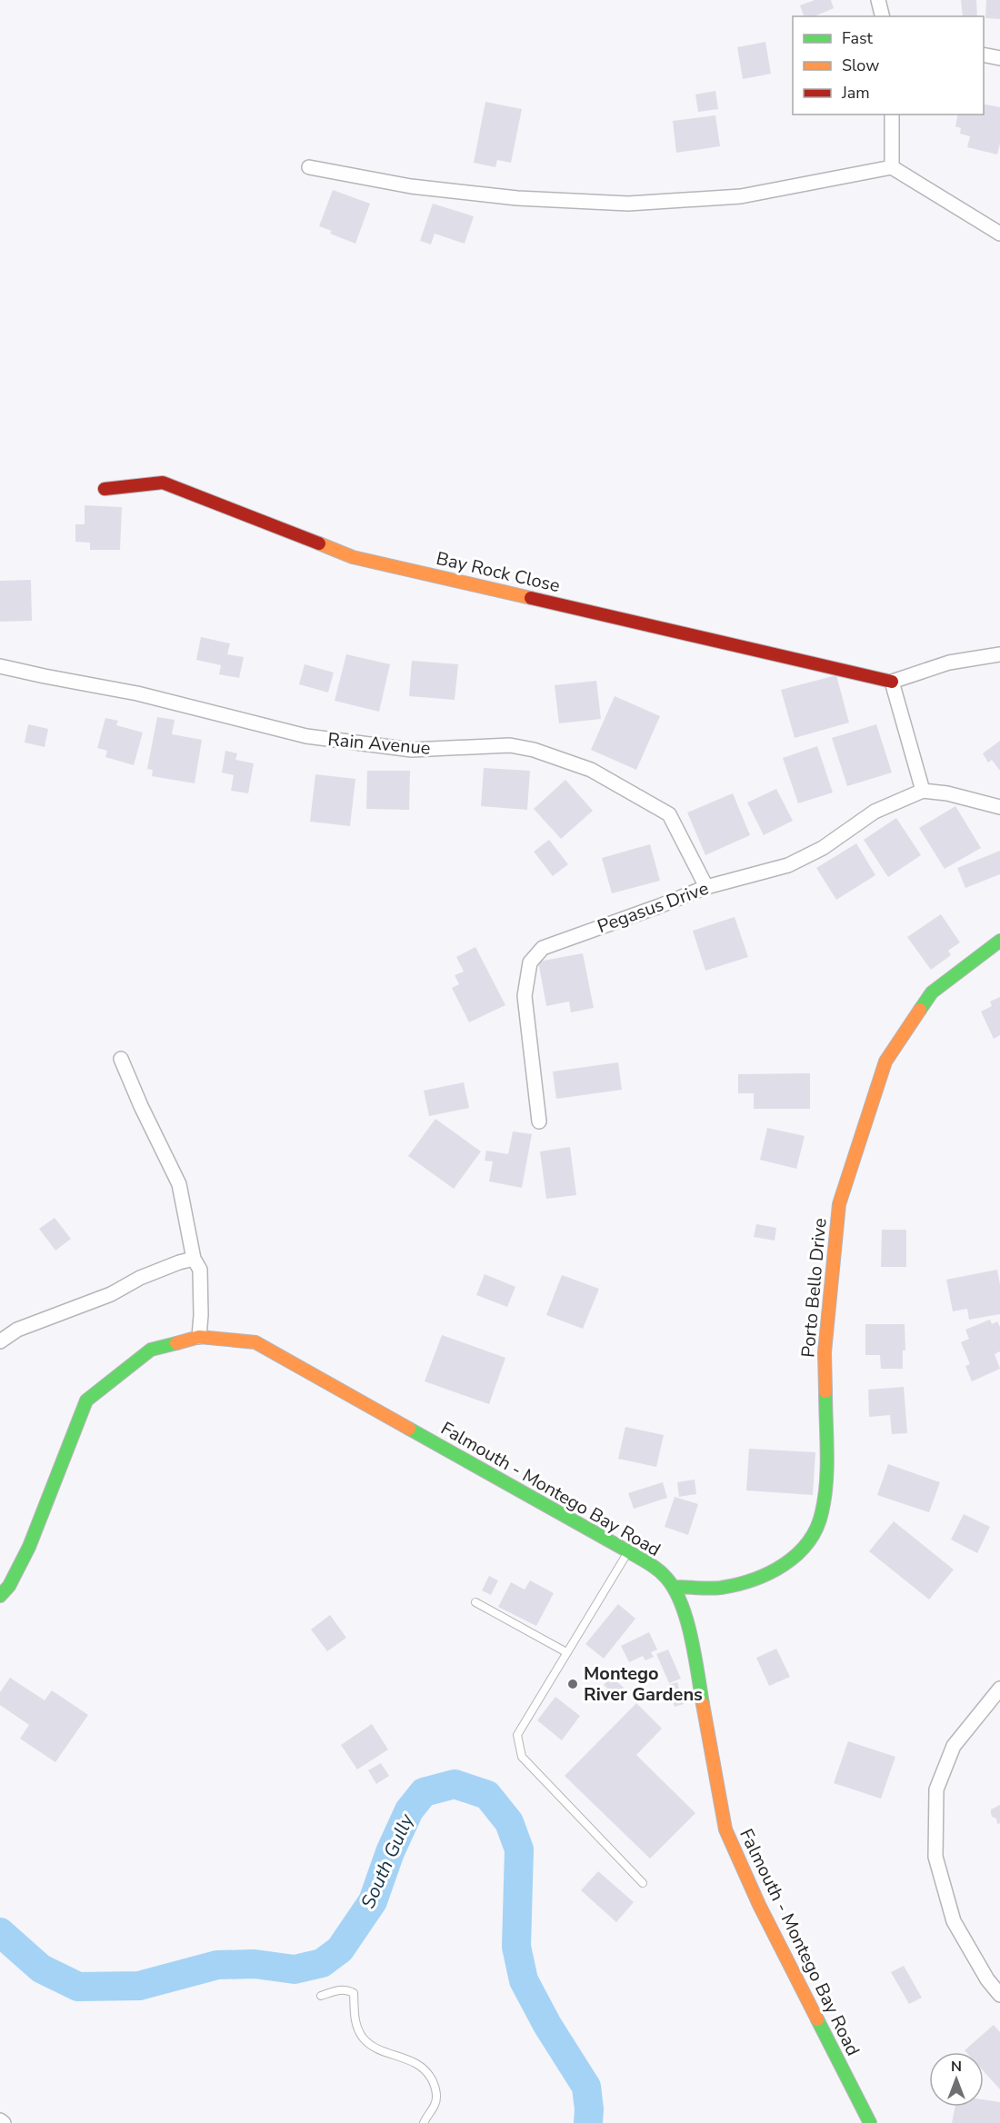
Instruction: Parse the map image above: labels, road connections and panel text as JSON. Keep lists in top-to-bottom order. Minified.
{"streets":{"street":["Bay Rock Close","Rain Avenue","Pegasus Drive","Porto Bello Drive","Falmouth - Montego Bay Road"]},"crossings":[["Rain Avenue","Pegasus Drive"],["Porto Bello Drive","Falmouth - Montego Bay Road"]],"water":["South Gully"],"places":["Montego River Gardens"],"legend":["Fast","Slow","Jam"],"north":"top"}
